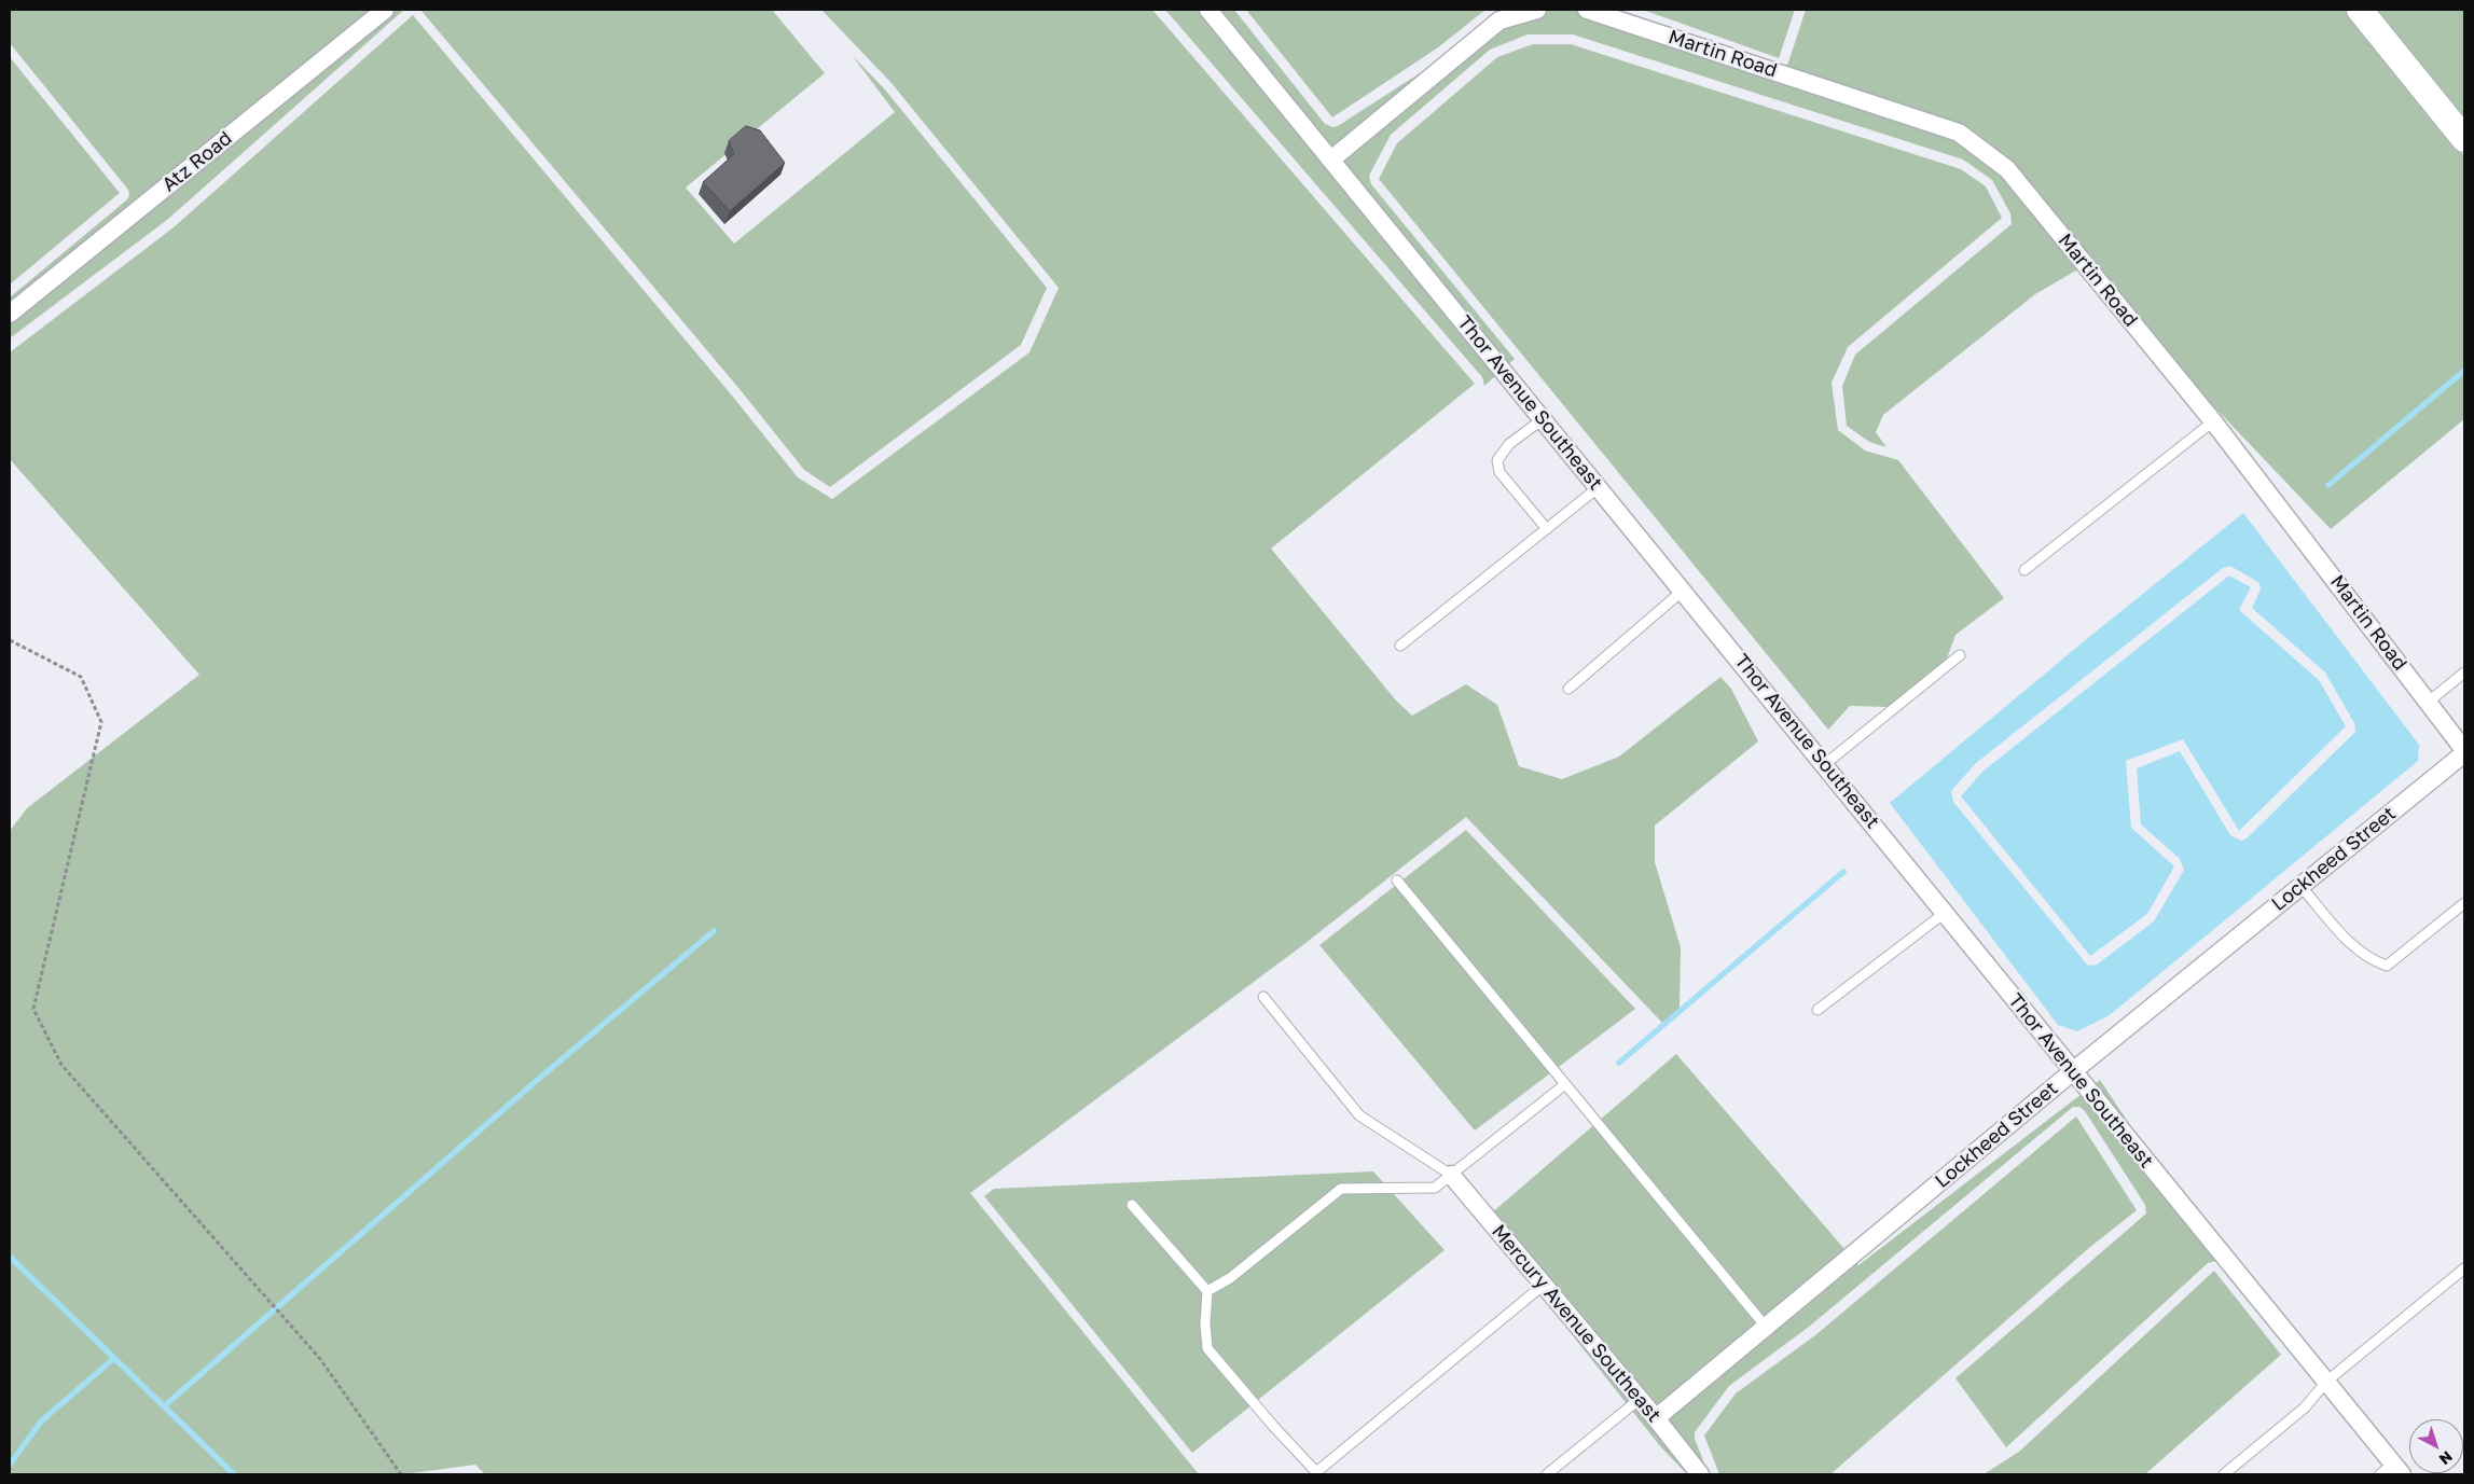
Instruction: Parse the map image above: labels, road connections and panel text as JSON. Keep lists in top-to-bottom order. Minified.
{"streets":{"street":["Martin Road","Atz Road","Thor Avenue Southeast","Lockheed Street","Mercury Avenue Southeast"]},"crossings":[["Martin Road","Lockheed Street"],["Thor Avenue Southeast","Lockheed Street"],["Lockheed Street","Mercury Avenue Southeast"]],"north":"bottom right"}
